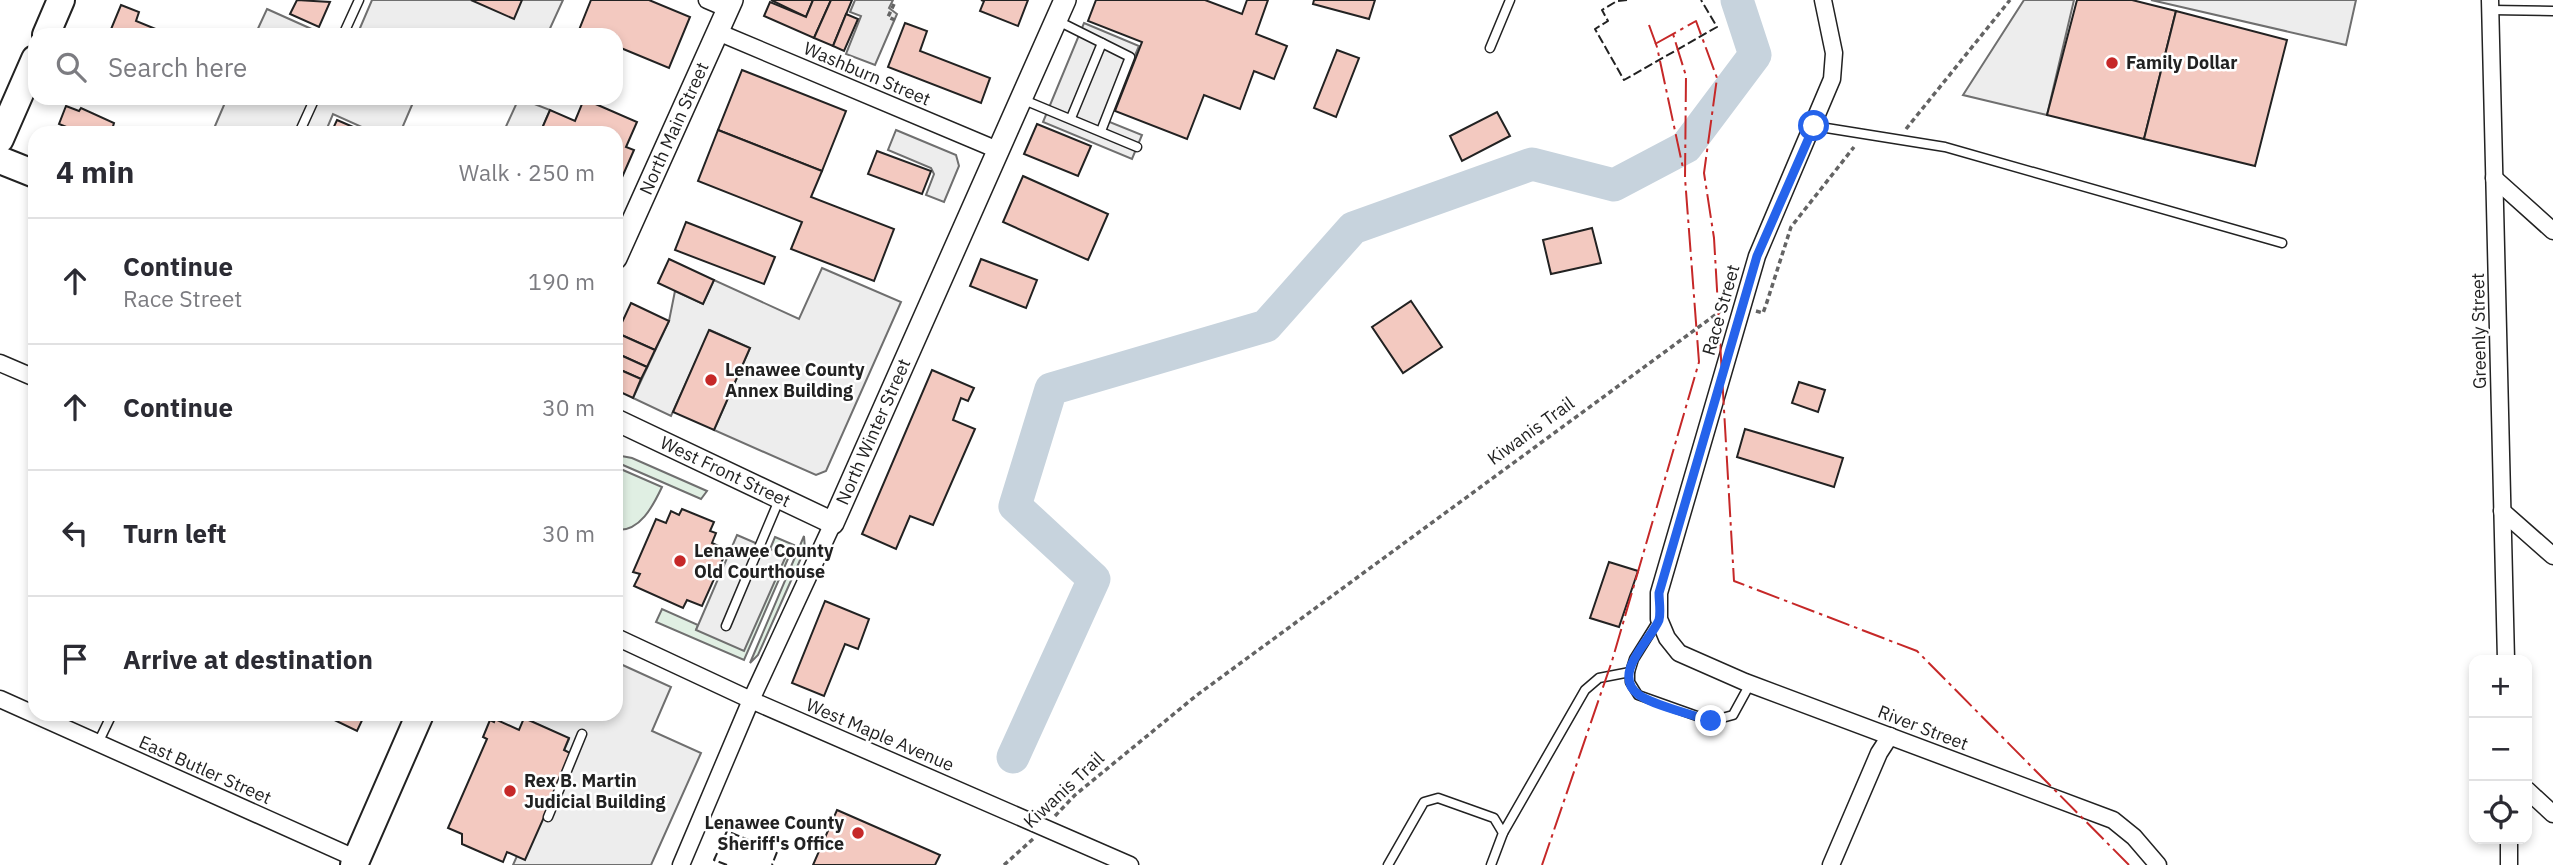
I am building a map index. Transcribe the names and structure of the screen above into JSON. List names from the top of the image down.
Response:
{
  "streets": {
    "street": [
      "Washburn Street",
      "North Main Street",
      "Race Street",
      "Greenly Street",
      "North Winter Street",
      "West Front Street",
      "River Street",
      "West Maple Avenue",
      "East Butler Street"
    ],
    "path": ["Kiwanis Trail"]
  },
  "crossings": [
    ["Washburn Street", "North Main Street"],
    ["Washburn Street", "North Winter Street"],
    ["Race Street", "Kiwanis Trail"],
    ["Race Street", "River Street"],
    ["Kiwanis Trail", "West Maple Avenue"],
    ["North Winter Street", "West Front Street"],
    ["North Winter Street", "West Maple Avenue"]
  ],
  "places": [
    "Family Dollar",
    "Lenawee County Annex Building",
    "Lenawee County Old Courthouse",
    "Rex B. Martin Judicial Building",
    "Lenawee County Sheriff's Office"
  ],
  "page": {
    "search": "Search here",
    "heading": ["4 min", "Walk · 250 m"],
    "list": [
      ["Continue", "Race Street", "190 m"],
      ["Continue", "30 m"],
      ["Turn left", "30 m"],
      "Arrive at destination"
    ],
    "map_buttons": ["+", "−"]
  }
}
